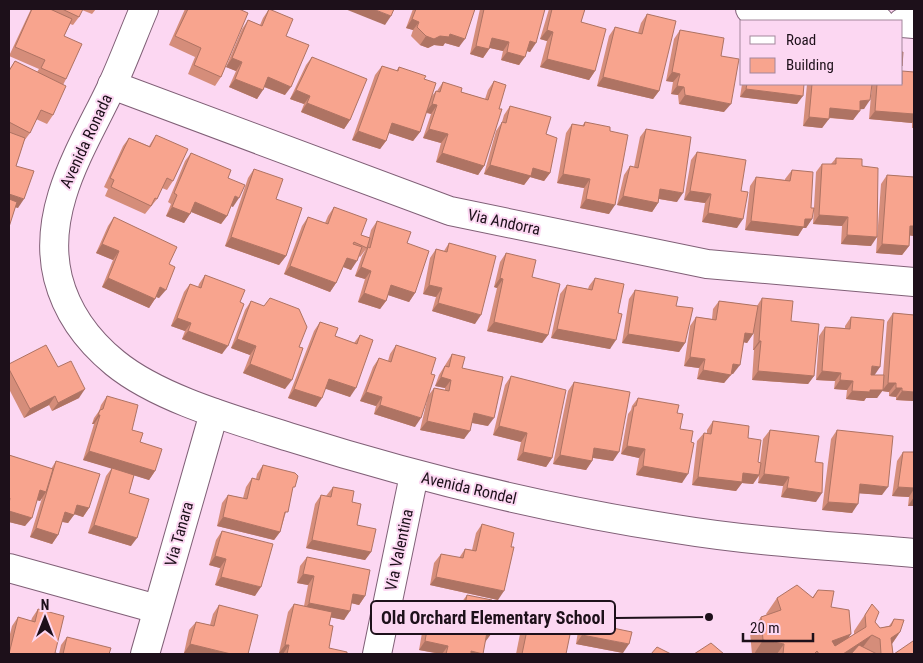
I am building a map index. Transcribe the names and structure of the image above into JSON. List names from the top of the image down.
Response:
{
  "streets": {
    "street": [
      "Avenida Ronada",
      "Via Andorra",
      "Avenida Rondel",
      "Via Tanara",
      "Via Valentina"
    ]
  },
  "crossings": [
    ["Avenida Ronada", "Via Andorra"],
    ["Avenida Ronada", "Avenida Rondel"],
    ["Avenida Rondel", "Via Tanara"],
    ["Avenida Rondel", "Via Valentina"]
  ],
  "places": ["Old Orchard Elementary School"],
  "legend": ["Road", "Building"],
  "scale_bar": "20 m",
  "north": "top"
}
